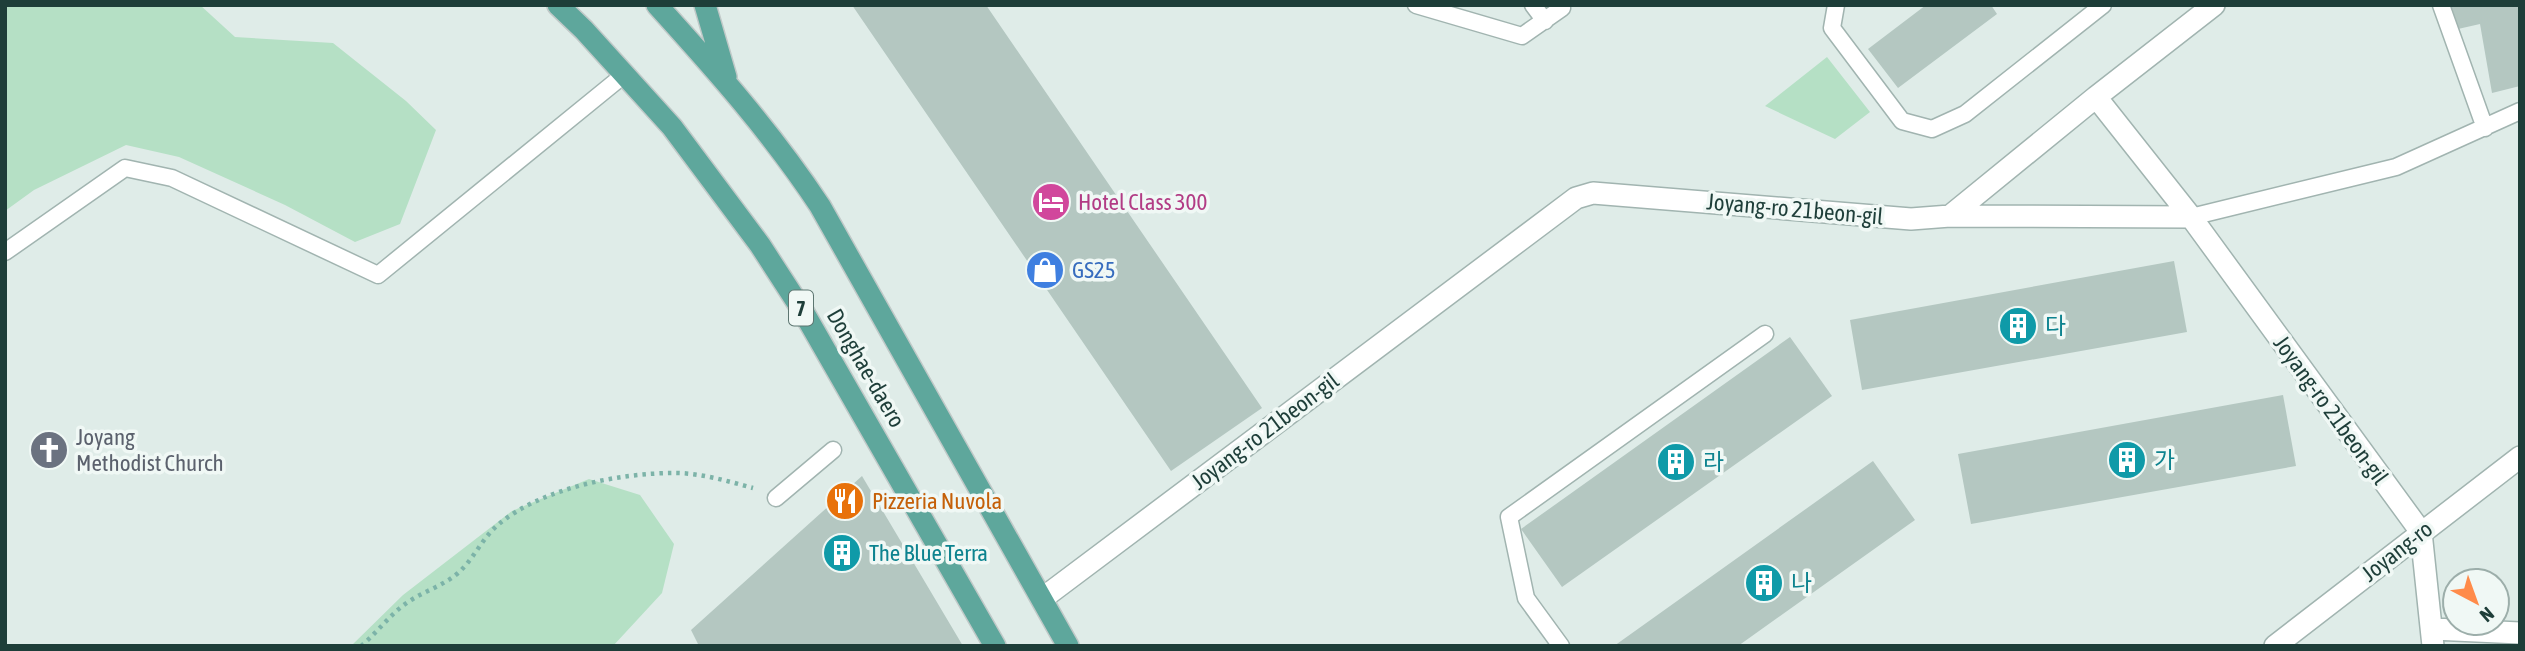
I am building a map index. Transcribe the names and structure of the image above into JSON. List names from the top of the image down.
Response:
{
  "streets": {
    "main road": ["7", "Donghae-daero"],
    "street": ["Joyang-ro 21beon-gil", "Joyang-ro"]
  },
  "crossings": [
    ["Joyang-ro 21beon-gil", "Donghae-daero"],
    ["Joyang-ro 21beon-gil", "Joyang-ro"]
  ],
  "places": {
    "hotel": ["Hotel Class 300"],
    "shop": ["GS25"],
    "building": [
      "다",
      "가",
      "라",
      "The Blue Terra",
      "나"
    ],
    "church": ["Joyang Methodist Church"],
    "restaurant": ["Pizzeria Nuvola"]
  },
  "north": "bottom right"
}
